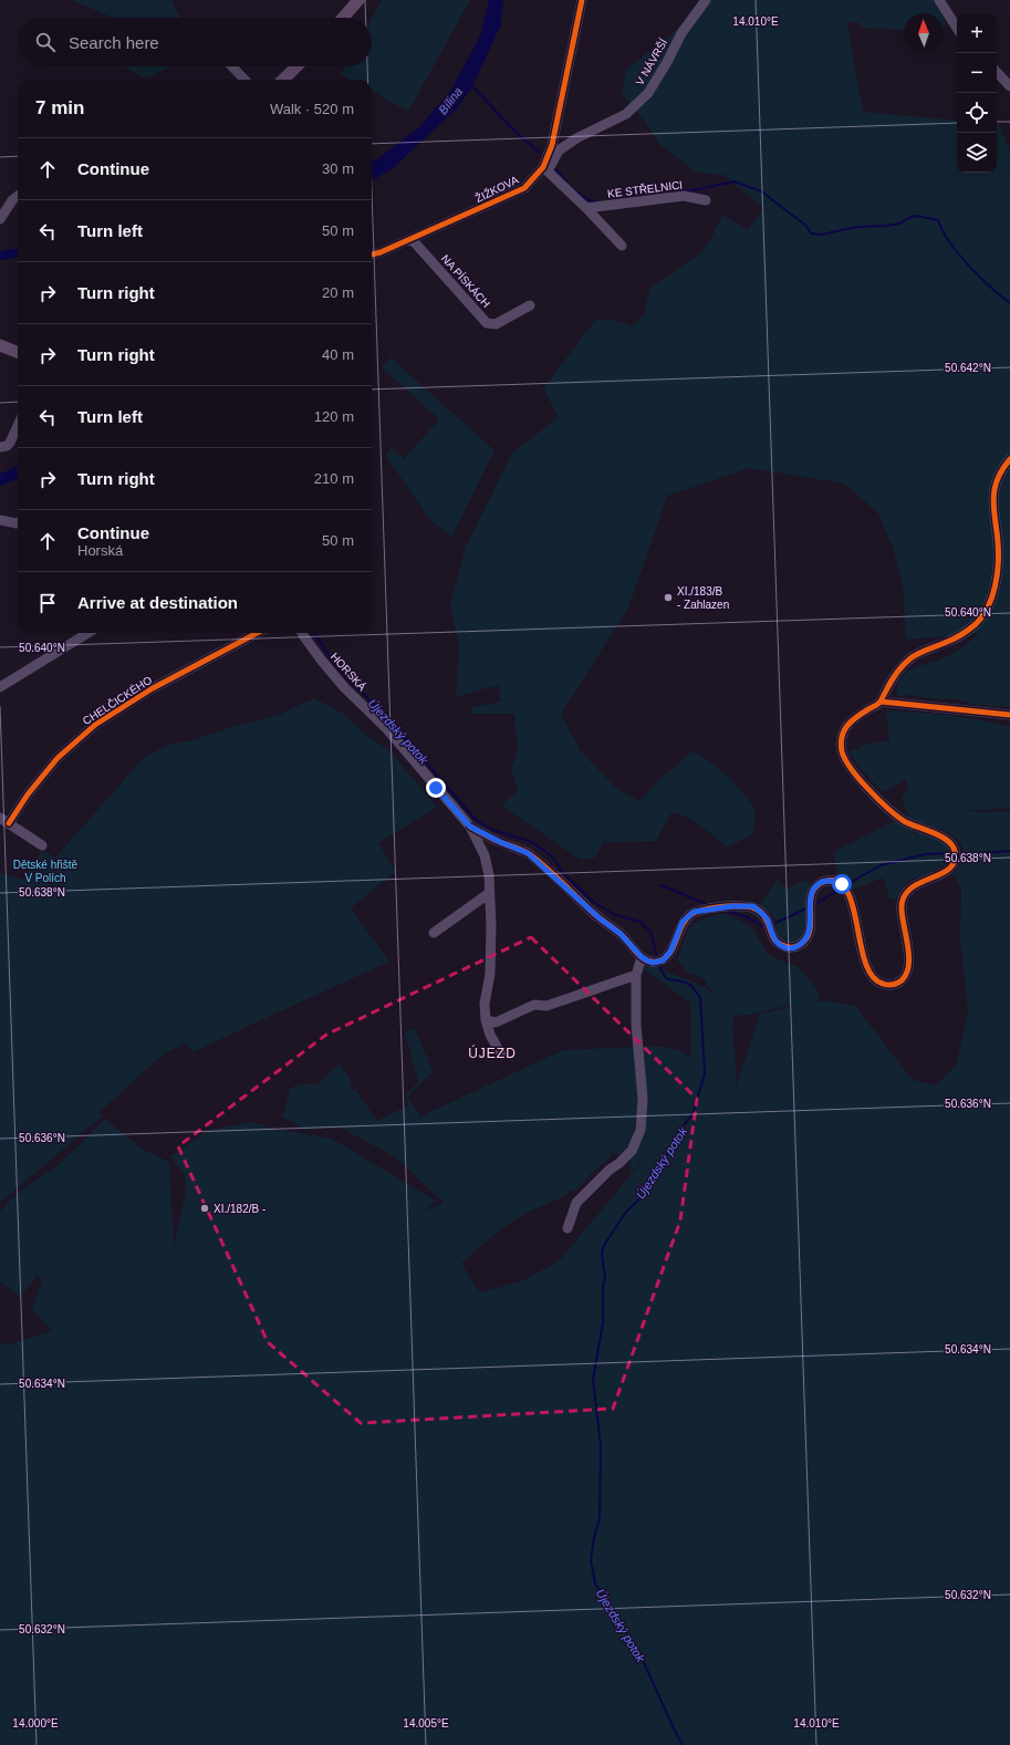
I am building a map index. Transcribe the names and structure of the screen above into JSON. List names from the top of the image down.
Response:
{
  "streets": {
    "street": [
      "V NÁVRŠÍ",
      "ŽIŽKOVA",
      "KE STŘELNICI",
      "NA PÍSKÁCH",
      "HORSKÁ",
      "CHELČICKÉHO"
    ]
  },
  "crossings": [
    ["V NÁVRŠÍ", "ŽIŽKOVA"],
    ["ŽIŽKOVA", "NA PÍSKÁCH"]
  ],
  "districts": ["ÚJEZD"],
  "water": ["Bílina", "Újezdský potok"],
  "parks": ["Dětské hřiště V Polích"],
  "places": ["XI./183/B - Zahlazen", "XI./182/B -"],
  "north": "top",
  "page": {
    "map_buttons": ["+", "−"],
    "search": "Search here",
    "heading": ["7 min", "Walk · 520 m"],
    "list": [
      ["Continue", "30 m"],
      ["Turn left", "50 m"],
      ["Turn right", "20 m"],
      ["Turn right", "40 m"],
      ["Turn left", "120 m"],
      ["Turn right", "210 m"],
      ["Continue", "Horská", "50 m"],
      "Arrive at destination"
    ]
  },
  "coordinates": [
    "14.010°E",
    "50.642°N",
    "50.640°N",
    "50.638°N",
    "50.636°N",
    "50.634°N",
    "50.632°N",
    "14.000°E",
    "14.005°E"
  ]
}
